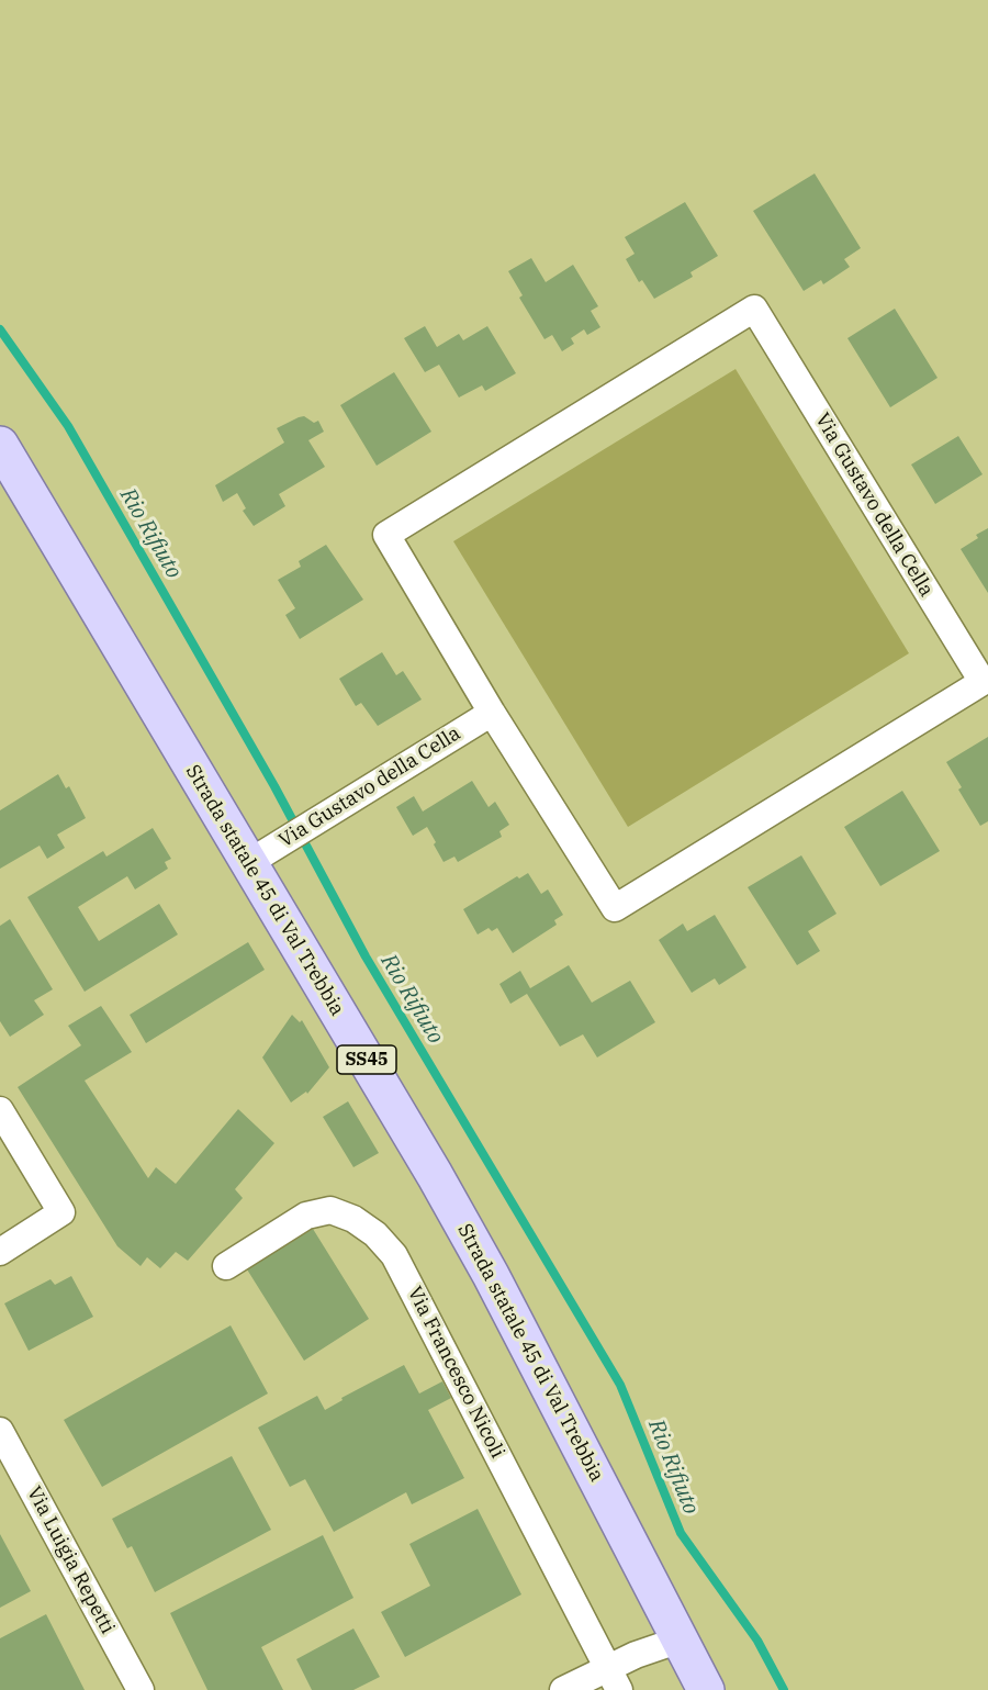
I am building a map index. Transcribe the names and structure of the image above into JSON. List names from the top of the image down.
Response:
{
  "streets": {
    "main road": ["Strada statale 45 di Val Trebbia", "SS45"],
    "street": ["Via Gustavo della Cella", "Via Francesco Nicoli", "Via Luigia Repetti"]
  },
  "crossings": [
    ["Via Gustavo della Cella", "Strada statale 45 di Val Trebbia"]
  ],
  "water": ["Rio Rifiuto"]
}
